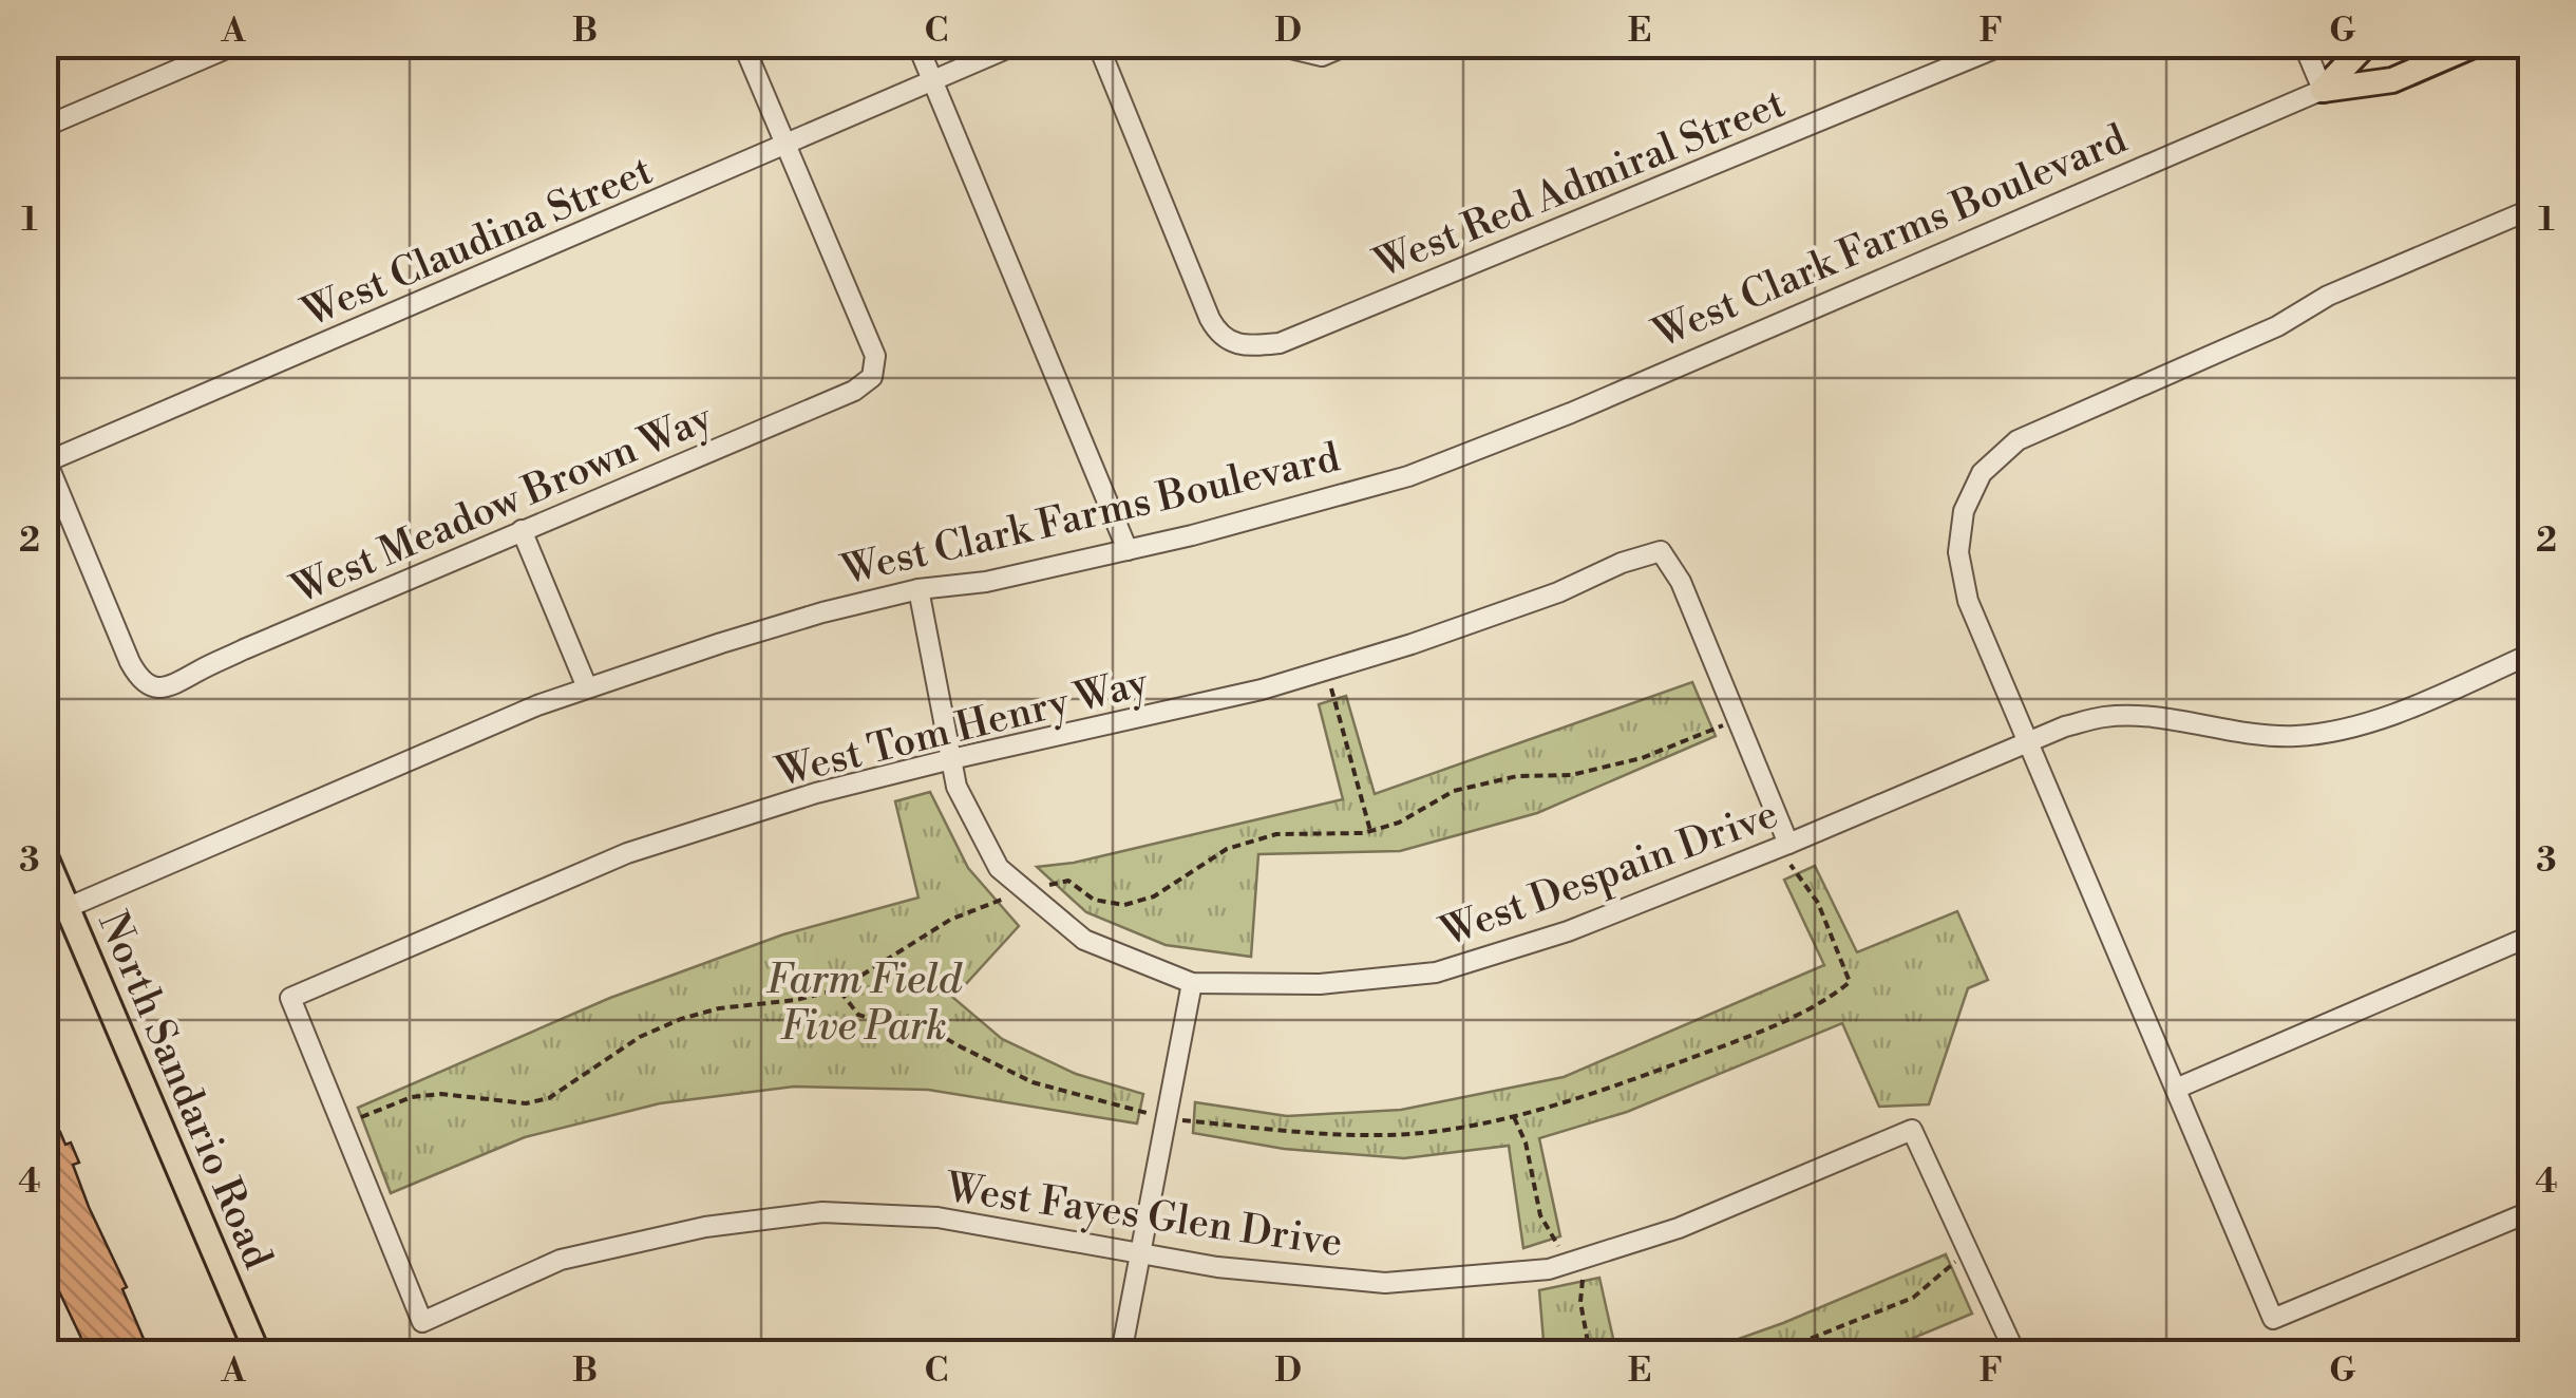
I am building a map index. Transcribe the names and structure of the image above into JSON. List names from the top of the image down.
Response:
{
  "streets": {
    "main road": ["West Clark Farms Boulevard", "North Sandario Road"],
    "street": [
      "West Red Admiral Street",
      "West Claudina Street",
      "West Meadow Brown Way",
      "West Tom Henry Way",
      "West Despain Drive",
      "West Fayes Glen Drive"
    ]
  },
  "crossings": [
    ["West Clark Farms Boulevard", "West Despain Drive"],
    ["West Clark Farms Boulevard", "North Sandario Road"],
    ["West Claudina Street", "West Meadow Brown Way"],
    ["West Tom Henry Way", "West Despain Drive"],
    ["West Tom Henry Way", "West Fayes Glen Drive"]
  ],
  "parks": ["Farm Field Five Park"],
  "grid": {
    "columns": [
      "A",
      "B",
      "C",
      "D",
      "E",
      "F",
      "G"
    ],
    "rows": [
      "1",
      "2",
      "3",
      "4"
    ]
  }
}
